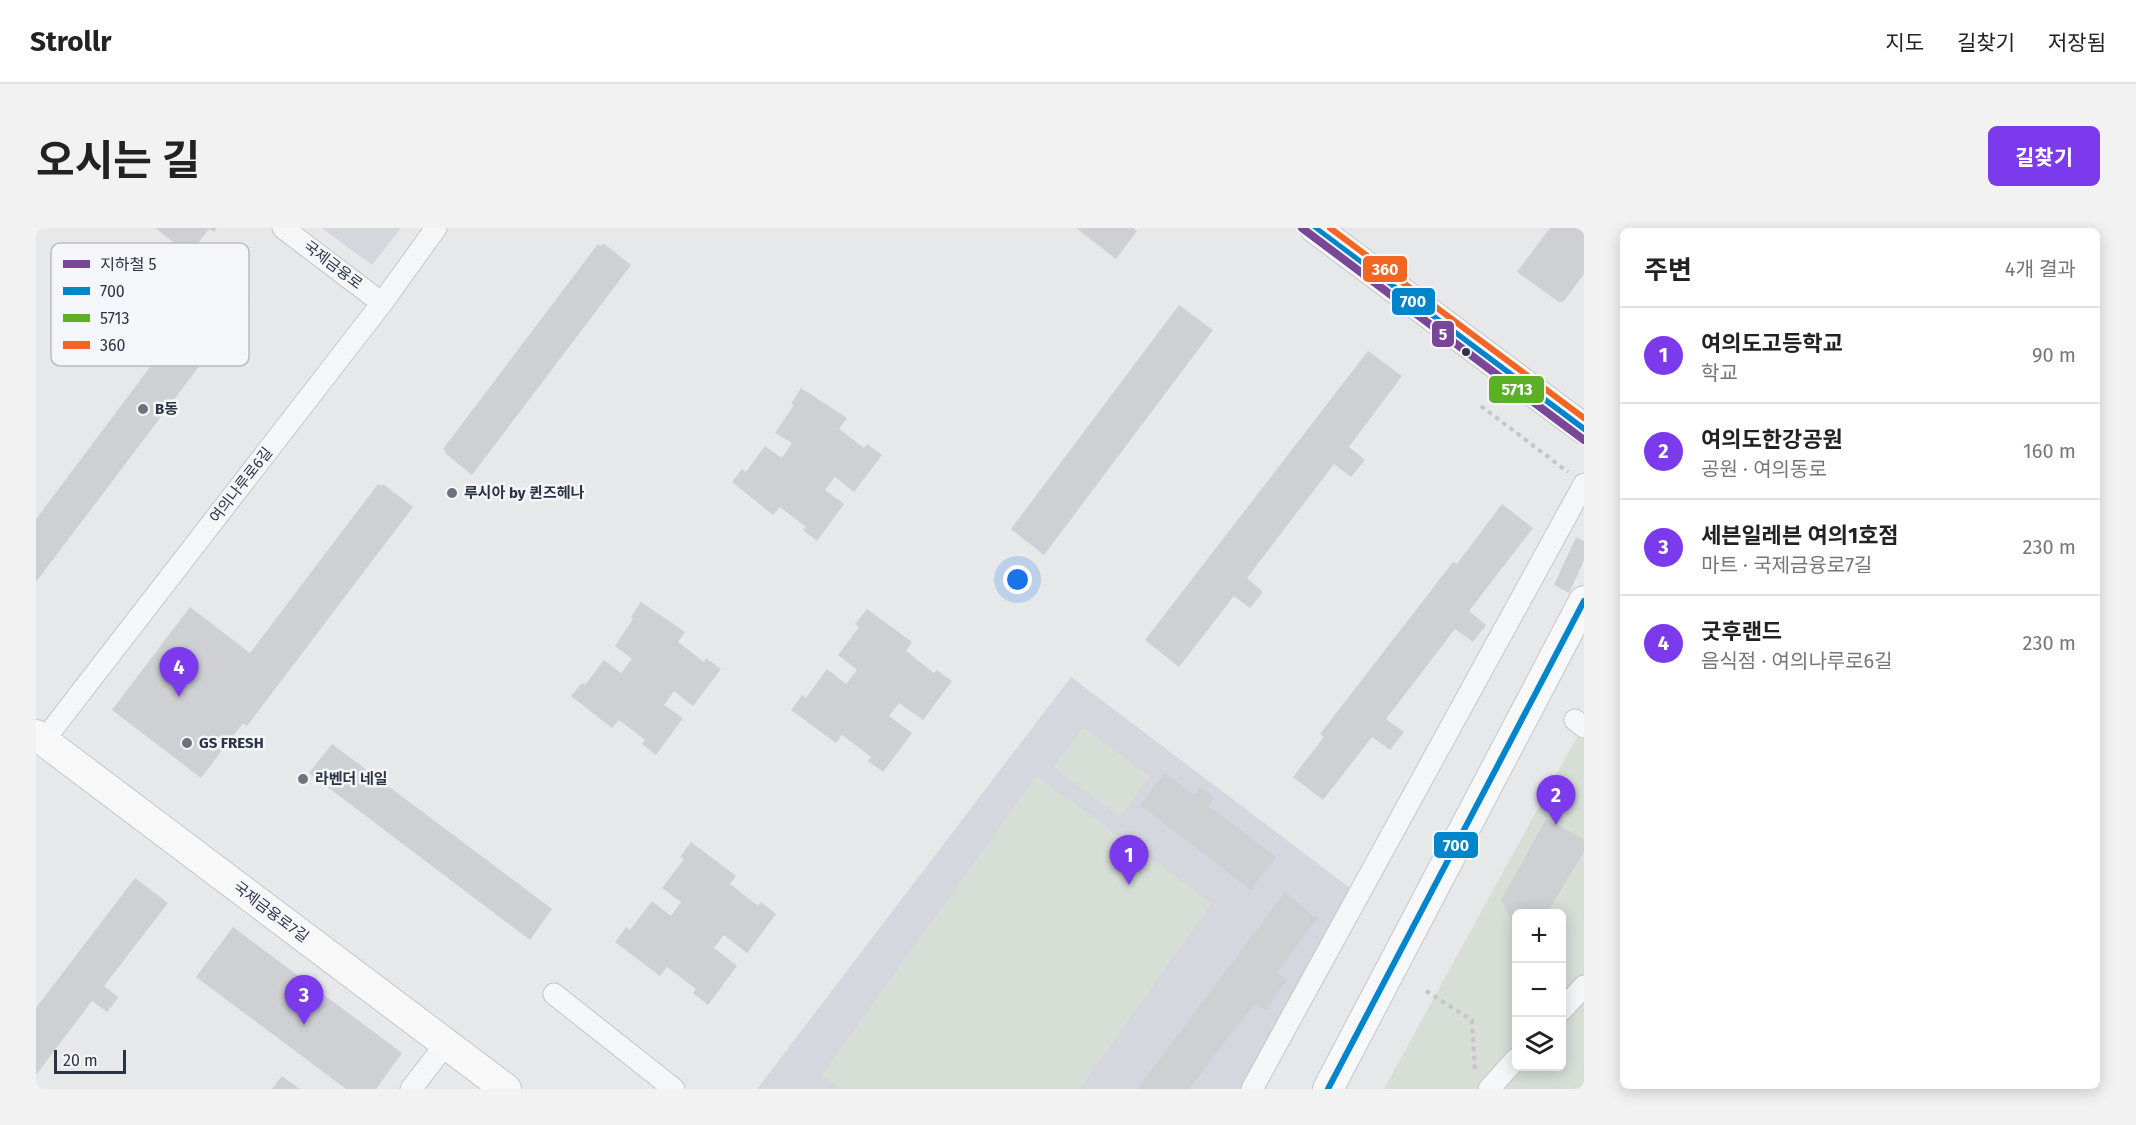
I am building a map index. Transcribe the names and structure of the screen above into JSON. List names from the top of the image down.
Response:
{
  "streets": {
    "street": ["국제금융로", "여의나루로6길", "국제금융로7길"]
  },
  "crossings": [
    ["국제금융로", "여의나루로6길"],
    ["여의나루로6길", "국제금융로7길"]
  ],
  "places": [
    "B동",
    "루시아 by 퀸즈헤나",
    "GS FRESH",
    "라벤더 네일"
  ],
  "lines": [
    "metro line 5",
    "transit line 700",
    "transit line 360",
    "transit line 5713"
  ],
  "legend": [
    "지하철 5",
    "700",
    "5713",
    "360"
  ],
  "scale_bar": "20 m",
  "page": {
    "header": "Strollr",
    "nav": ["지도", "길찾기", "저장됨"],
    "title": "오시는 길",
    "buttons": "길찾기",
    "heading": ["주변", "4개 결과"],
    "list": [
      {
        "mark": "1",
        "name": "여의도고등학교",
        "note": "학교",
        "value": "90 m"
      },
      {
        "mark": "2",
        "name": "여의도한강공원",
        "note": "공원 · 여의동로",
        "value": "160 m"
      },
      {
        "mark": "3",
        "name": "세븐일레븐 여의1호점",
        "note": "마트 · 국제금융로7길",
        "value": "230 m"
      },
      {
        "mark": "4",
        "name": "굿후랜드",
        "note": "음식점 · 여의나루로6길",
        "value": "230 m"
      }
    ],
    "pins": [
      "4",
      "2",
      "1",
      "3"
    ],
    "map_buttons": ["+", "−"],
    "scale": "20 m"
  }
}
